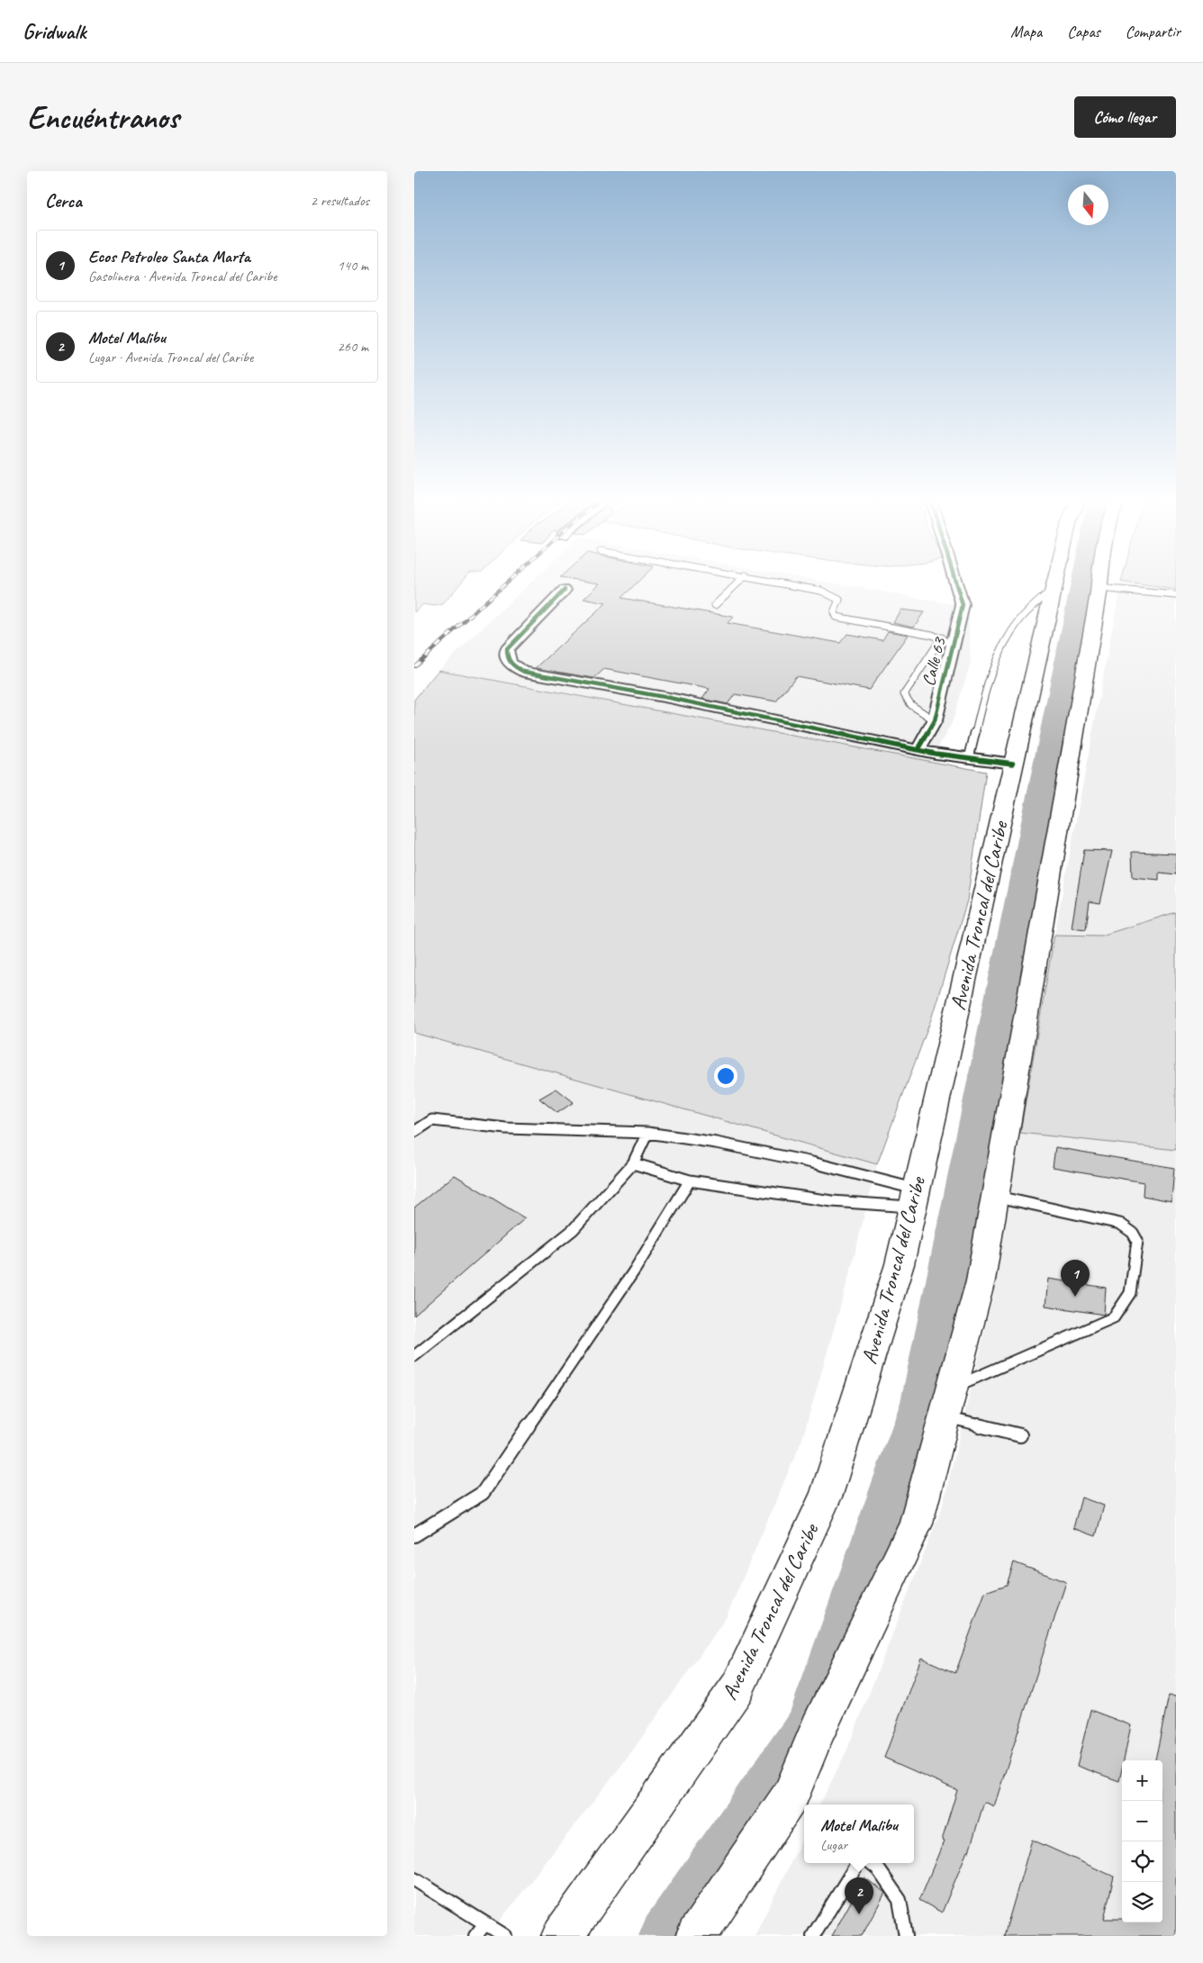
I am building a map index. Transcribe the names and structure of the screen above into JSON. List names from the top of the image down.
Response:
{
  "streets": {
    "highway": ["Avenida Troncal del Caribe"],
    "street": ["Calle 63"]
  },
  "north": "bottom",
  "page": {
    "header": "Gridwalk",
    "nav": ["Mapa", "Capas", "Compartir"],
    "buttons": "Cómo llegar",
    "title": "Encuéntranos",
    "heading": ["Cerca", "2 resultados"],
    "list": [
      {
        "mark": "1",
        "name": "Ecos Petroleo Santa Marta",
        "note": "Gasolinera · Avenida Troncal del Caribe",
        "value": "140 m"
      },
      {
        "mark": "2",
        "name": "Motel Malibu",
        "note": "Lugar · Avenida Troncal del Caribe",
        "value": "260 m"
      }
    ],
    "pins": ["1", "2"],
    "map_buttons": ["+", "−"],
    "popup": ["Motel Malibu", "Lugar"]
  }
}
